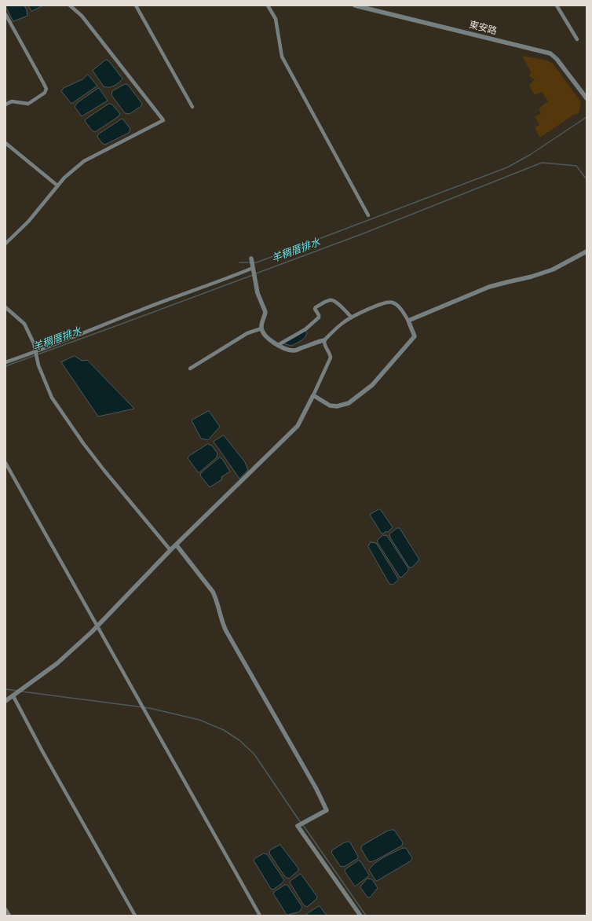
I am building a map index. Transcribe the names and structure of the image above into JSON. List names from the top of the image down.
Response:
{
  "streets": {
    "street": ["東安路"]
  },
  "water": ["羊稠厝排水"]
}
